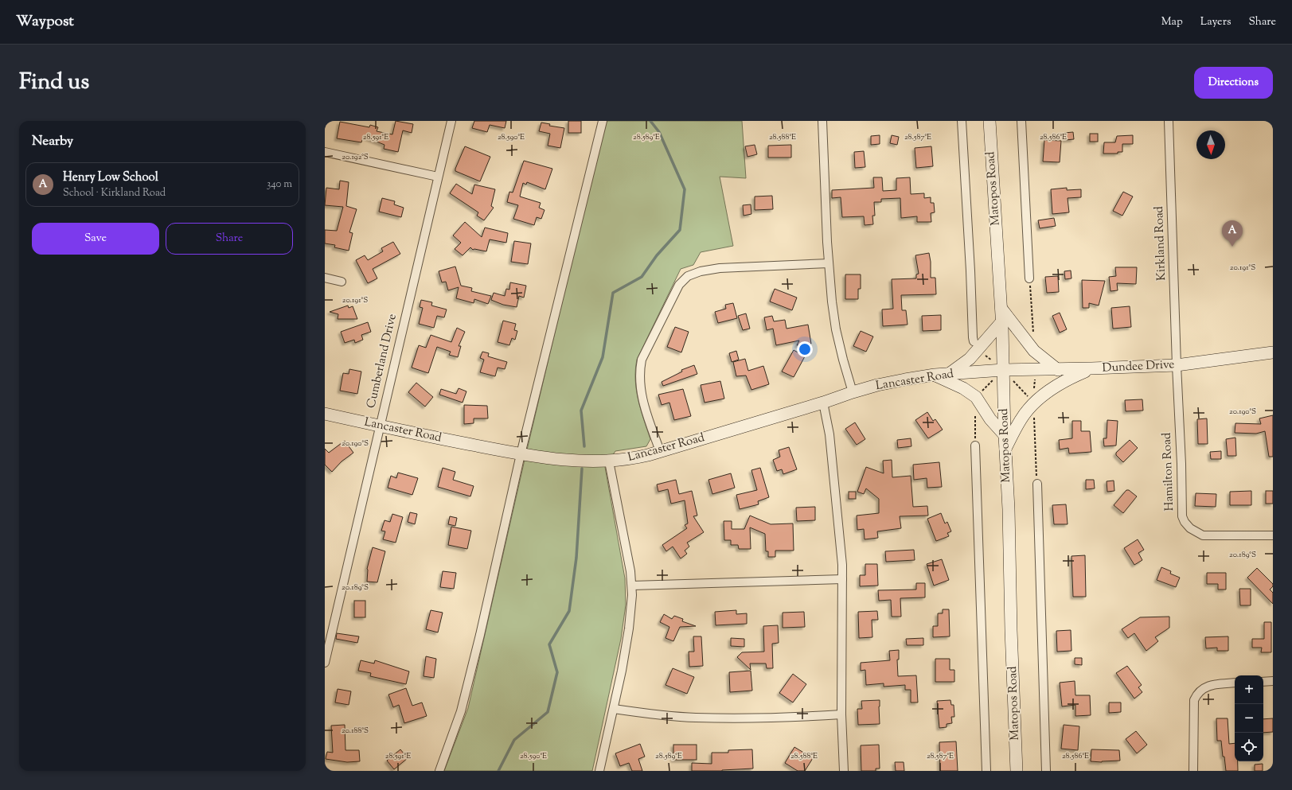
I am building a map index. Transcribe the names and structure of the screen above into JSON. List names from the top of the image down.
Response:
{
  "streets": {
    "main road": ["Matopos Road", "Dundee Drive", "Lancaster Road"],
    "street": ["Kirkland Road", "Cumberland Drive", "Hamilton Road"]
  },
  "crossings": [
    ["Matopos Road", "Dundee Drive"],
    ["Matopos Road", "Lancaster Road"],
    ["Kirkland Road", "Dundee Drive"],
    ["Kirkland Road", "Hamilton Road"],
    ["Cumberland Drive", "Lancaster Road"],
    ["Dundee Drive", "Lancaster Road"],
    ["Dundee Drive", "Hamilton Road"]
  ],
  "north": "bottom",
  "page": {
    "header": "Waypost",
    "nav": ["Map", "Layers", "Share"],
    "title": "Find us",
    "buttons": [
      "Directions",
      ["Save", "Share"]
    ],
    "heading": "Nearby",
    "list": [
      {
        "mark": "A",
        "name": "Henry Low School",
        "note": "School · Kirkland Road",
        "value": "340 m"
      }
    ],
    "pins": "A",
    "map_buttons": ["+", "−"]
  },
  "coordinates": [
    "28.591°E",
    "28.590°E",
    "28.589°E",
    "28.588°E",
    "28.587°E",
    "28.586°E",
    "20.192°S",
    "20.191°S",
    "20.190°S",
    "20.189°S",
    "20.188°S"
  ]
}
